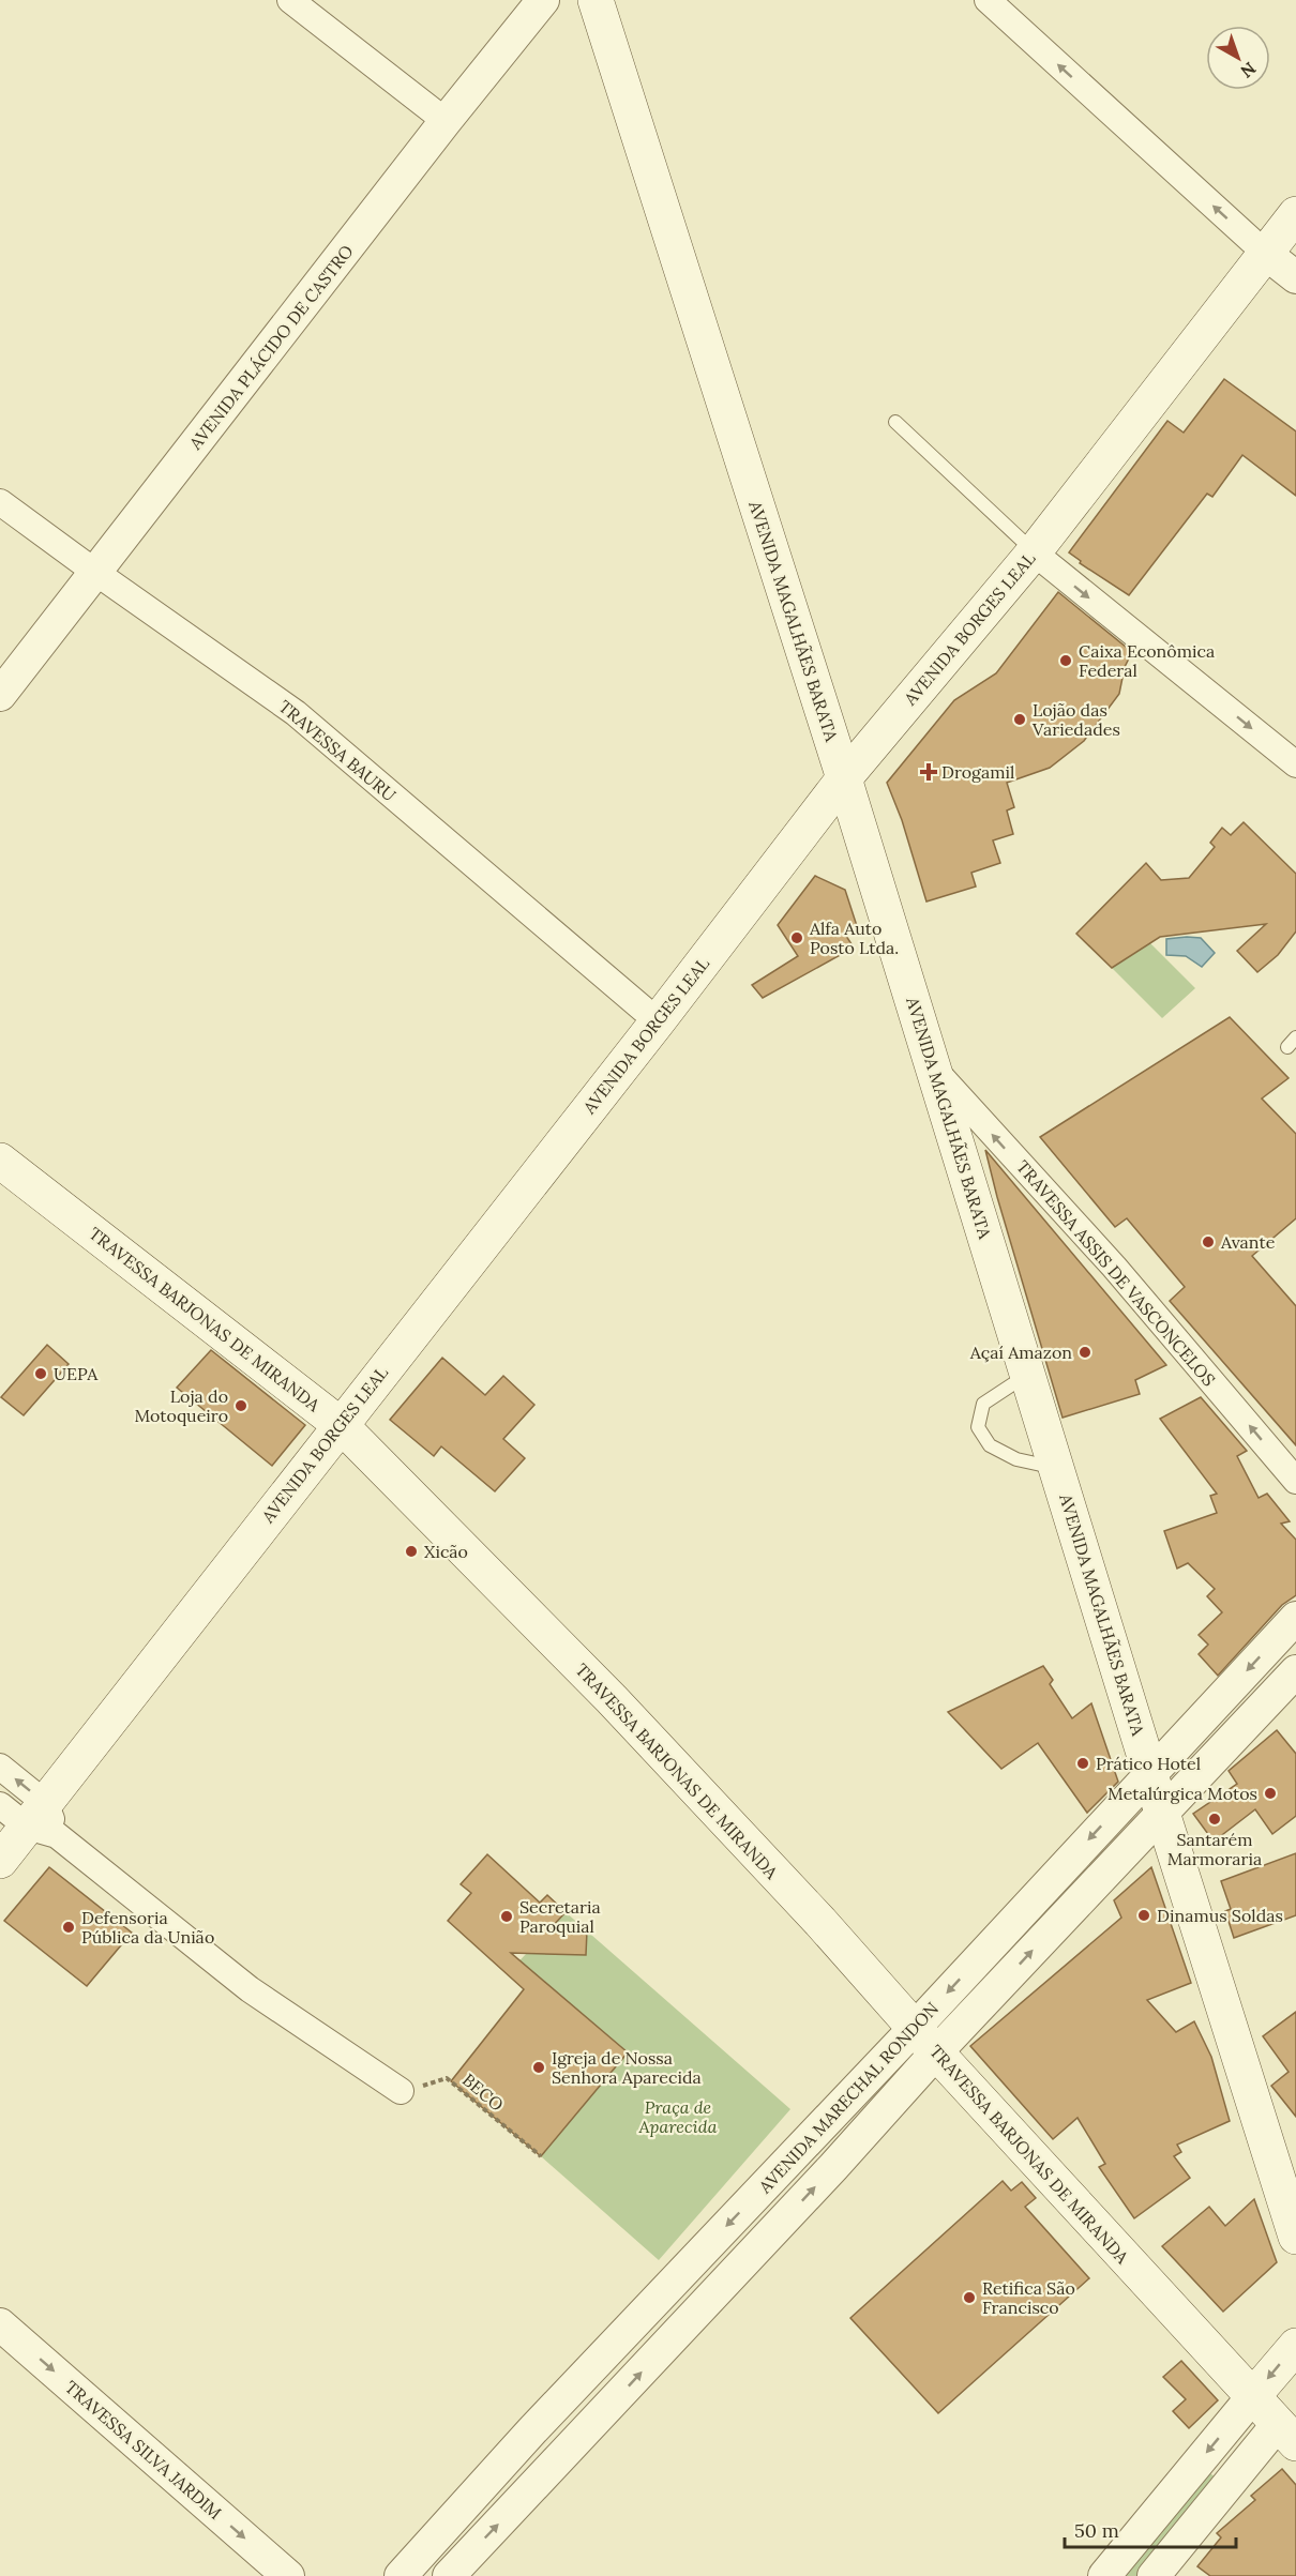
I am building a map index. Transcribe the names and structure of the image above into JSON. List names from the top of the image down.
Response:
{
  "streets": {
    "main road": ["AVENIDA MAGALHÃES BARATA", "AVENIDA BORGES LEAL", "TRAVESSA BARJONAS DE MIRANDA"],
    "street": [
      "AVENIDA PLÁCIDO DE CASTRO",
      "TRAVESSA BAURU",
      "TRAVESSA ASSIS DE VASCONCELOS",
      "AVENIDA MARECHAL RONDON",
      "TRAVESSA SILVA JARDIM"
    ],
    "path": ["BECO"]
  },
  "crossings": [
    ["AVENIDA PLÁCIDO DE CASTRO", "TRAVESSA BAURU"],
    ["AVENIDA MAGALHÃES BARATA", "AVENIDA BORGES LEAL"],
    ["AVENIDA MAGALHÃES BARATA", "TRAVESSA ASSIS DE VASCONCELOS"],
    ["AVENIDA MAGALHÃES BARATA", "AVENIDA MARECHAL RONDON"],
    ["AVENIDA BORGES LEAL", "TRAVESSA BAURU"],
    ["AVENIDA BORGES LEAL", "TRAVESSA BARJONAS DE MIRANDA"],
    ["TRAVESSA BARJONAS DE MIRANDA", "AVENIDA MARECHAL RONDON"]
  ],
  "one_way": ["TRAVESSA ASSIS DE VASCONCELOS", "TRAVESSA SILVA JARDIM"],
  "parks": ["Praça de Aparecida"],
  "places": {
    "other": [
      "Caixa Econômica Federal",
      "Lojão das Variedades",
      "Alfa Auto Posto Ltda.",
      "Avante",
      "Açaí Amazon",
      "UEPA",
      "Loja do Motoqueiro",
      "Xicão",
      "Prático Hotel",
      "Metalúrgica Motos",
      "Santarém Marmoraria",
      "Dinamus Soldas",
      "Secretaria Paroquial",
      "Defensoria Pública da União",
      "Igreja de Nossa Senhora Aparecida",
      "Retifica São Francisco"
    ],
    "health": ["Drogamil"]
  },
  "scale_bar": "50 m",
  "north": "bottom right"
}
